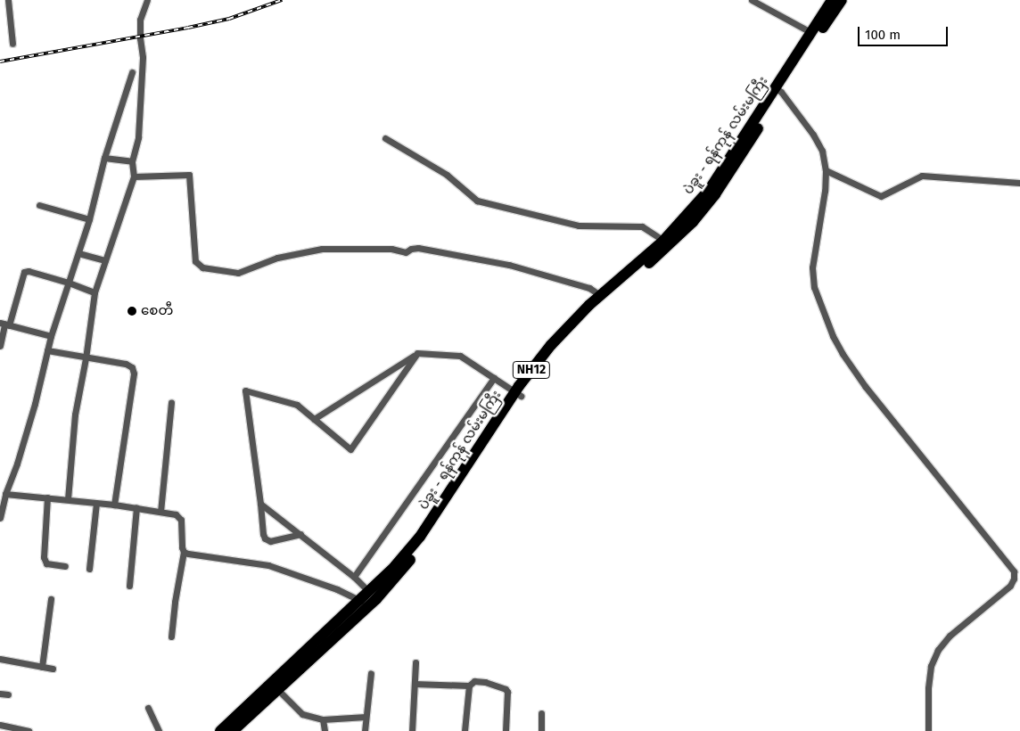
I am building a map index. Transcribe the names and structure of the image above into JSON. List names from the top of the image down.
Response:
{
  "streets": {
    "highway": ["ပဲခူး - ရန်ကုန် လမ်းမကြီး", "NH12"]
  },
  "places": ["စေတီ"],
  "scale_bar": "100 m"
}
